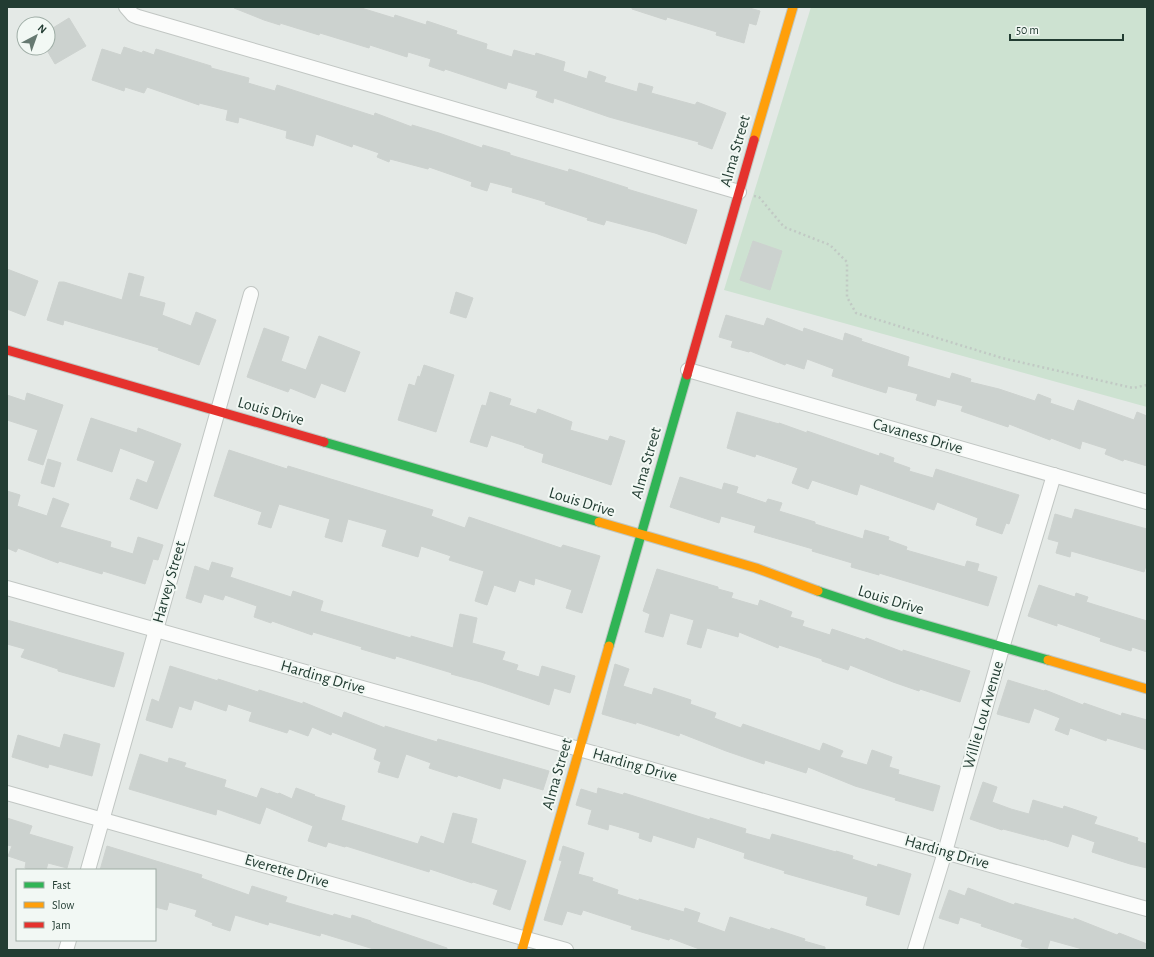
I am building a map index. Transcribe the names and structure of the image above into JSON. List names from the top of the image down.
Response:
{
  "streets": {
    "street": [
      "Alma Street",
      "Louis Drive",
      "Cavaness Drive",
      "Harvey Street",
      "Harding Drive",
      "Willie Lou Avenue",
      "Everette Drive"
    ]
  },
  "crossings": [
    ["Alma Street", "Louis Drive"],
    ["Alma Street", "Cavaness Drive"],
    ["Alma Street", "Harding Drive"],
    ["Alma Street", "Everette Drive"],
    ["Louis Drive", "Harvey Street"],
    ["Louis Drive", "Willie Lou Avenue"],
    ["Cavaness Drive", "Willie Lou Avenue"],
    ["Harvey Street", "Harding Drive"],
    ["Harvey Street", "Everette Drive"],
    ["Harding Drive", "Willie Lou Avenue"]
  ],
  "legend": ["Fast", "Slow", "Jam"],
  "scale_bar": "50 m",
  "north": "top right"
}
